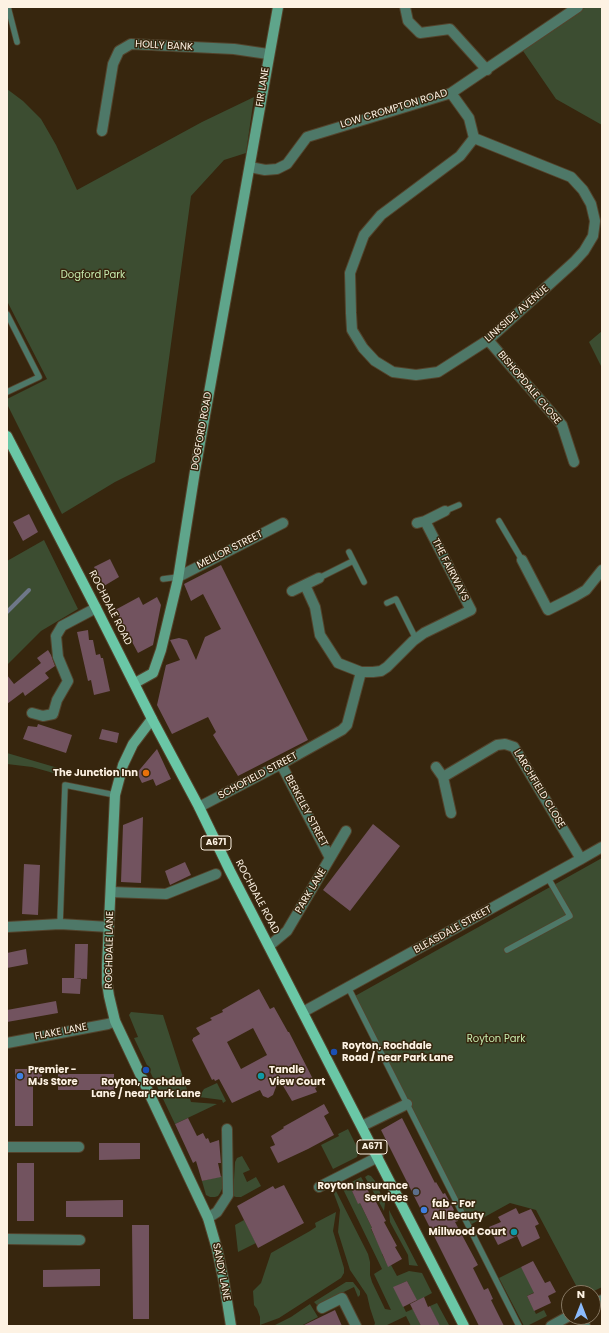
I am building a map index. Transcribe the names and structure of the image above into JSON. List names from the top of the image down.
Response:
{
  "streets": {
    "main road": ["ROCHDALE ROAD", "A671"],
    "street": [
      "HOLLY BANK",
      "FIR LANE",
      "LOW CROMPTON ROAD",
      "LINKSIDE AVENUE",
      "BISHOPDALE CLOSE",
      "DOGFORD ROAD",
      "MELLOR STREET",
      "THE FAIRWAYS",
      "SCHOFIELD STREET",
      "LARCHFIELD CLOSE",
      "BERKELEY STREET",
      "PARK LANE",
      "BLEASDALE STREET",
      "ROCHDALE LANE",
      "FLAKE LANE",
      "SANDY LANE"
    ]
  },
  "crossings": [
    ["HOLLY BANK", "FIR LANE"],
    ["FIR LANE", "LOW CROMPTON ROAD"],
    ["FIR LANE", "DOGFORD ROAD"],
    ["LOW CROMPTON ROAD", "DOGFORD ROAD"],
    ["LINKSIDE AVENUE", "BISHOPDALE CLOSE"],
    ["DOGFORD ROAD", "MELLOR STREET"],
    ["DOGFORD ROAD", "ROCHDALE ROAD"],
    ["THE FAIRWAYS", "SCHOFIELD STREET"],
    ["ROCHDALE ROAD", "SCHOFIELD STREET"],
    ["ROCHDALE ROAD", "PARK LANE"],
    ["ROCHDALE ROAD", "BLEASDALE STREET"],
    ["ROCHDALE ROAD", "ROCHDALE LANE"],
    ["SCHOFIELD STREET", "BERKELEY STREET"],
    ["LARCHFIELD CLOSE", "BLEASDALE STREET"],
    ["BERKELEY STREET", "PARK LANE"],
    ["ROCHDALE LANE", "FLAKE LANE"],
    ["ROCHDALE LANE", "SANDY LANE"]
  ],
  "parks": ["Dogford Park", "Royton Park"],
  "places": [
    "The Junction Inn",
    "Royton, Rochdale Road / near Park Lane",
    "Royton, Rochdale Lane / near Park Lane",
    "Premier - MJs Store",
    "Tandle View Court",
    "Royton Insurance Services",
    "fab - For All Beauty",
    "Millwood Court"
  ],
  "north": "top"
}
